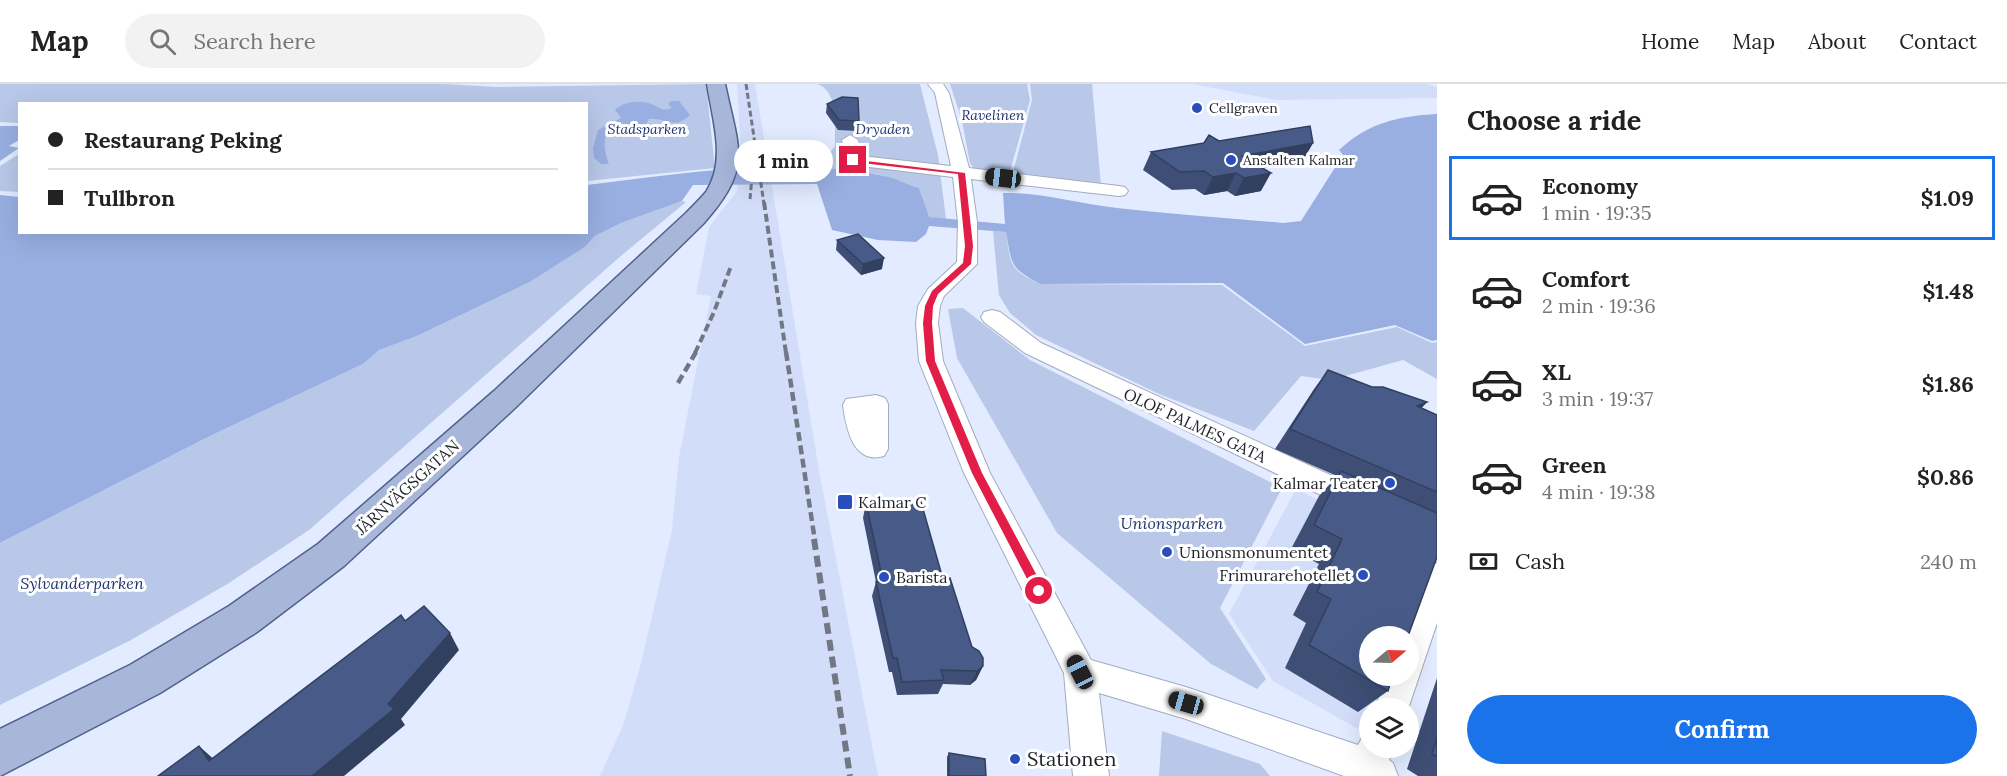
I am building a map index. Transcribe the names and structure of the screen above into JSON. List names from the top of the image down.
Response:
{
  "streets": {
    "main road": ["JÄRNVÄGSGATAN"],
    "street": ["OLOF PALMES GATA"]
  },
  "parks": [
    "Ravelinen",
    "Stadsparken",
    "Dryaden",
    "Unionsparken",
    "Sylvanderparken"
  ],
  "places": {
    "other": [
      "Cellgraven",
      "Anstalten Kalmar",
      "Kalmar Teater",
      "Unionsmonumentet",
      "Frimurarehotellet",
      "Barista",
      "Stationen"
    ],
    "transit": ["Kalmar C"]
  },
  "north": "right",
  "page": {
    "header": "Map",
    "search": "Search here",
    "nav": [
      "Home",
      "Map",
      "About",
      "Contact"
    ],
    "heading": "Choose a ride",
    "banner": ["Restaurang Peking", "Tullbron"],
    "bubble": "1 min",
    "list": [
      {
        "name": "Economy",
        "note": "1 min · 19:35",
        "value": "$1.09"
      },
      {
        "name": "Comfort",
        "note": "2 min · 19:36",
        "value": "$1.48"
      },
      {
        "name": "XL",
        "note": "3 min · 19:37",
        "value": "$1.86"
      },
      {
        "name": "Green",
        "note": "4 min · 19:38",
        "value": "$0.86"
      }
    ],
    "pay": ["Cash", "240 m"],
    "buttons": "Confirm"
  }
}
